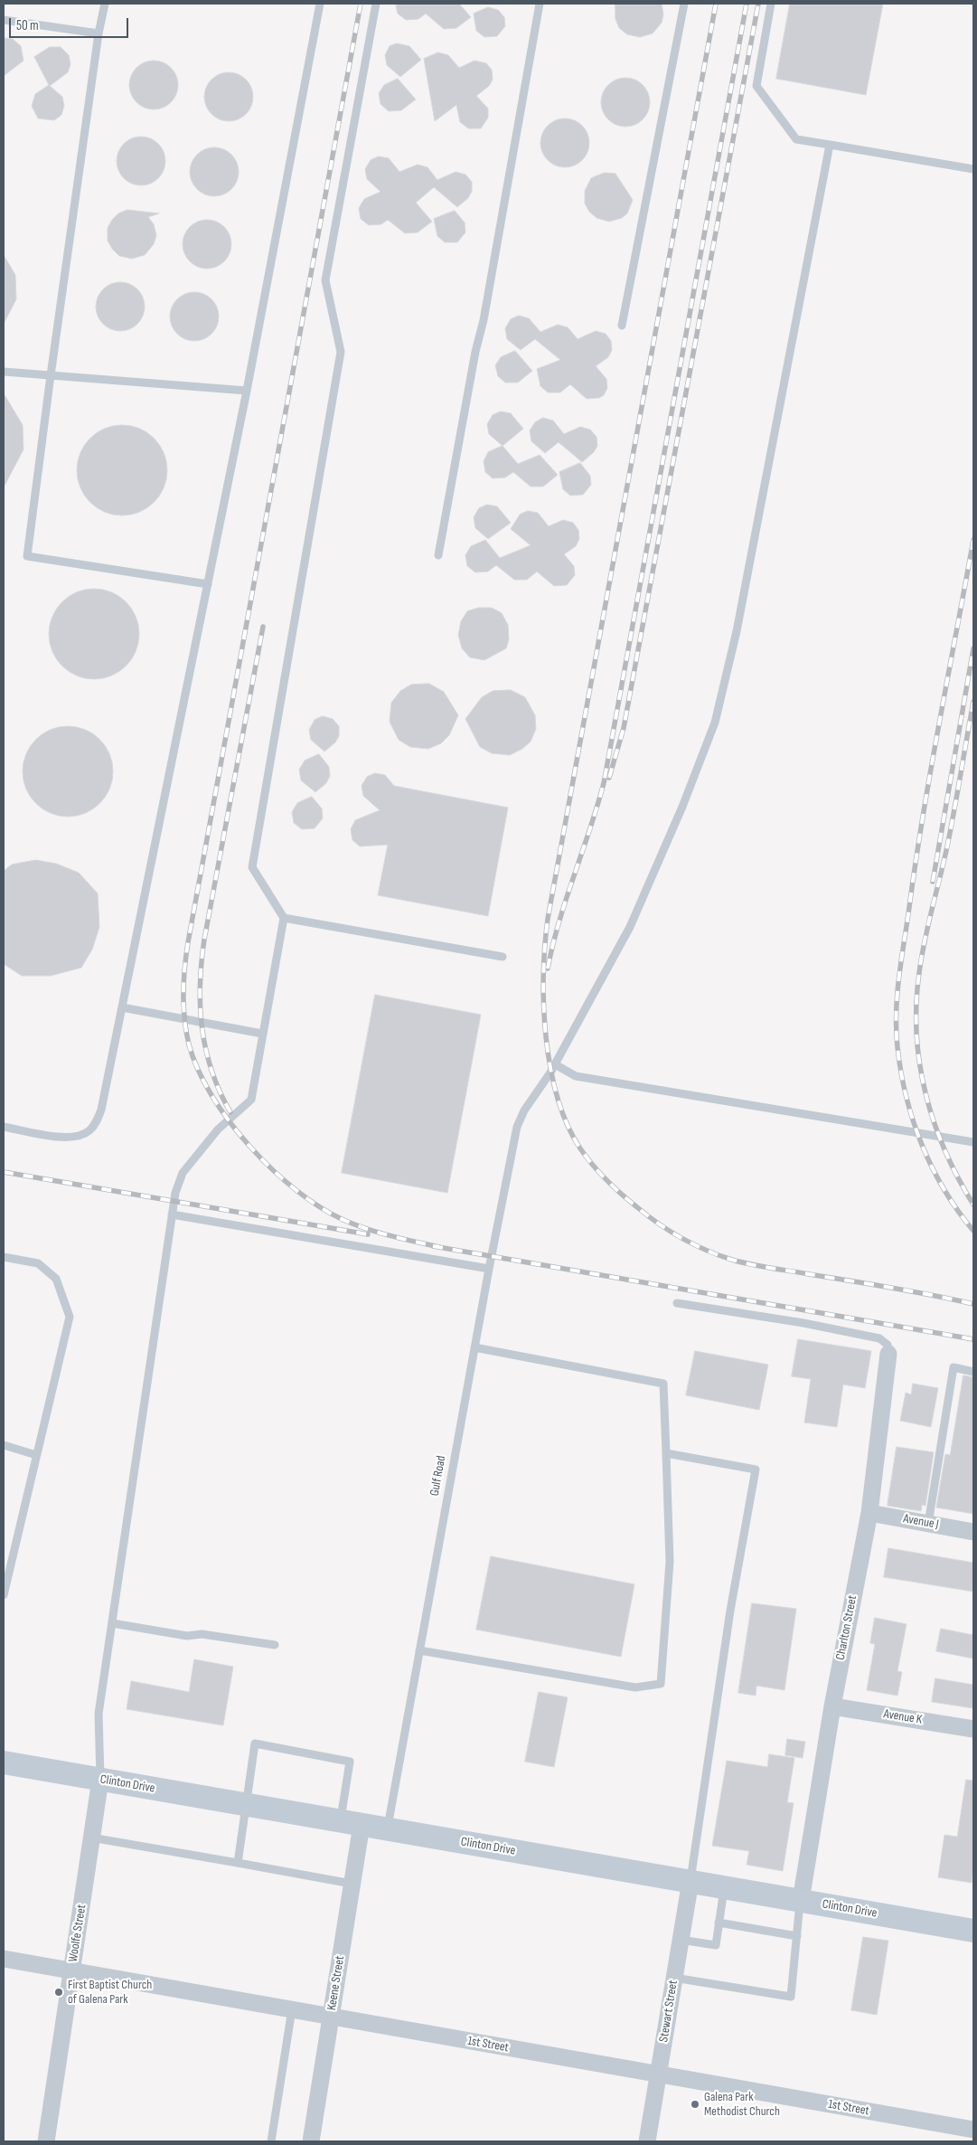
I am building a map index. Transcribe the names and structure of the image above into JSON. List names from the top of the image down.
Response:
{
  "streets": {
    "main road": ["Clinton Drive"],
    "street": [
      "Avenue J",
      "Charlton Street",
      "Avenue K",
      "Woolfe Street",
      "Keene Street",
      "Stewart Street",
      "1st Street"
    ],
    "lane": ["Gulf Road"]
  },
  "crossings": [
    ["Gulf Road", "Clinton Drive"],
    ["Avenue J", "Charlton Street"],
    ["Charlton Street", "Avenue K"],
    ["Charlton Street", "Clinton Drive"],
    ["Clinton Drive", "Woolfe Street"],
    ["Clinton Drive", "Keene Street"],
    ["Clinton Drive", "Stewart Street"],
    ["Woolfe Street", "1st Street"],
    ["Keene Street", "1st Street"],
    ["Stewart Street", "1st Street"]
  ],
  "places": ["First Baptist Church of Galena Park", "Galena Park Methodist Church"],
  "scale_bar": "50 m"
}
